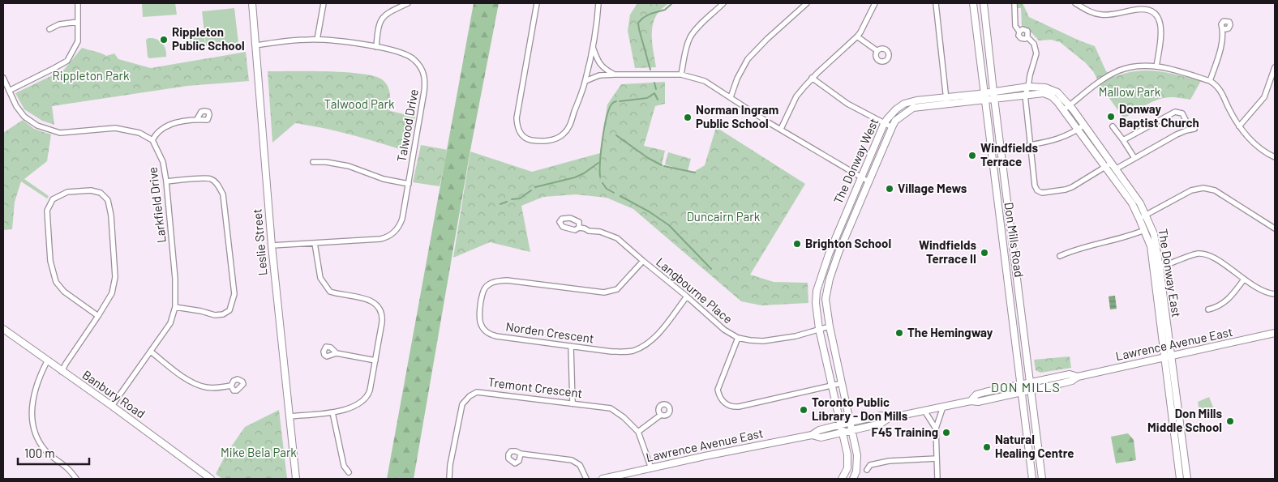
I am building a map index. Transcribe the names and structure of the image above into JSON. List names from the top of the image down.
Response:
{
  "streets": {
    "main road": [
      "The Donway West",
      "Don Mills Road",
      "Leslie Street",
      "The Donway East",
      "Lawrence Avenue East",
      "Banbury Road"
    ],
    "street": [
      "Talwood Drive",
      "Larkfield Drive",
      "Langbourne Place",
      "Norden Crescent",
      "Tremont Crescent"
    ]
  },
  "crossings": [
    ["Talwood Drive", "Leslie Street"],
    ["The Donway West", "Don Mills Road"],
    ["The Donway West", "The Donway East"],
    ["The Donway West", "Langbourne Place"],
    ["The Donway West", "Lawrence Avenue East"],
    ["Larkfield Drive", "Banbury Road"],
    ["Don Mills Road", "The Donway East"],
    ["Don Mills Road", "Lawrence Avenue East"],
    ["The Donway East", "Lawrence Avenue East"],
    ["Langbourne Place", "Norden Crescent"],
    ["Lawrence Avenue East", "Tremont Crescent"]
  ],
  "districts": ["DON MILLS"],
  "parks": [
    "Rippleton Park",
    "Mallow Park",
    "Talwood Park",
    "Duncairn Park",
    "Mike Bela Park"
  ],
  "places": [
    "Rippleton Public School",
    "Donway Baptist Church",
    "Norman Ingram Public School",
    "Windfields Terrace",
    "Village Mews",
    "Brighton School",
    "Windfields Terrace II",
    "The Hemingway",
    "Toronto Public Library - Don Mills",
    "Don Mills Middle School",
    "F45 Training",
    "Natural Healing Centre"
  ],
  "scale_bar": "100 m"
}
